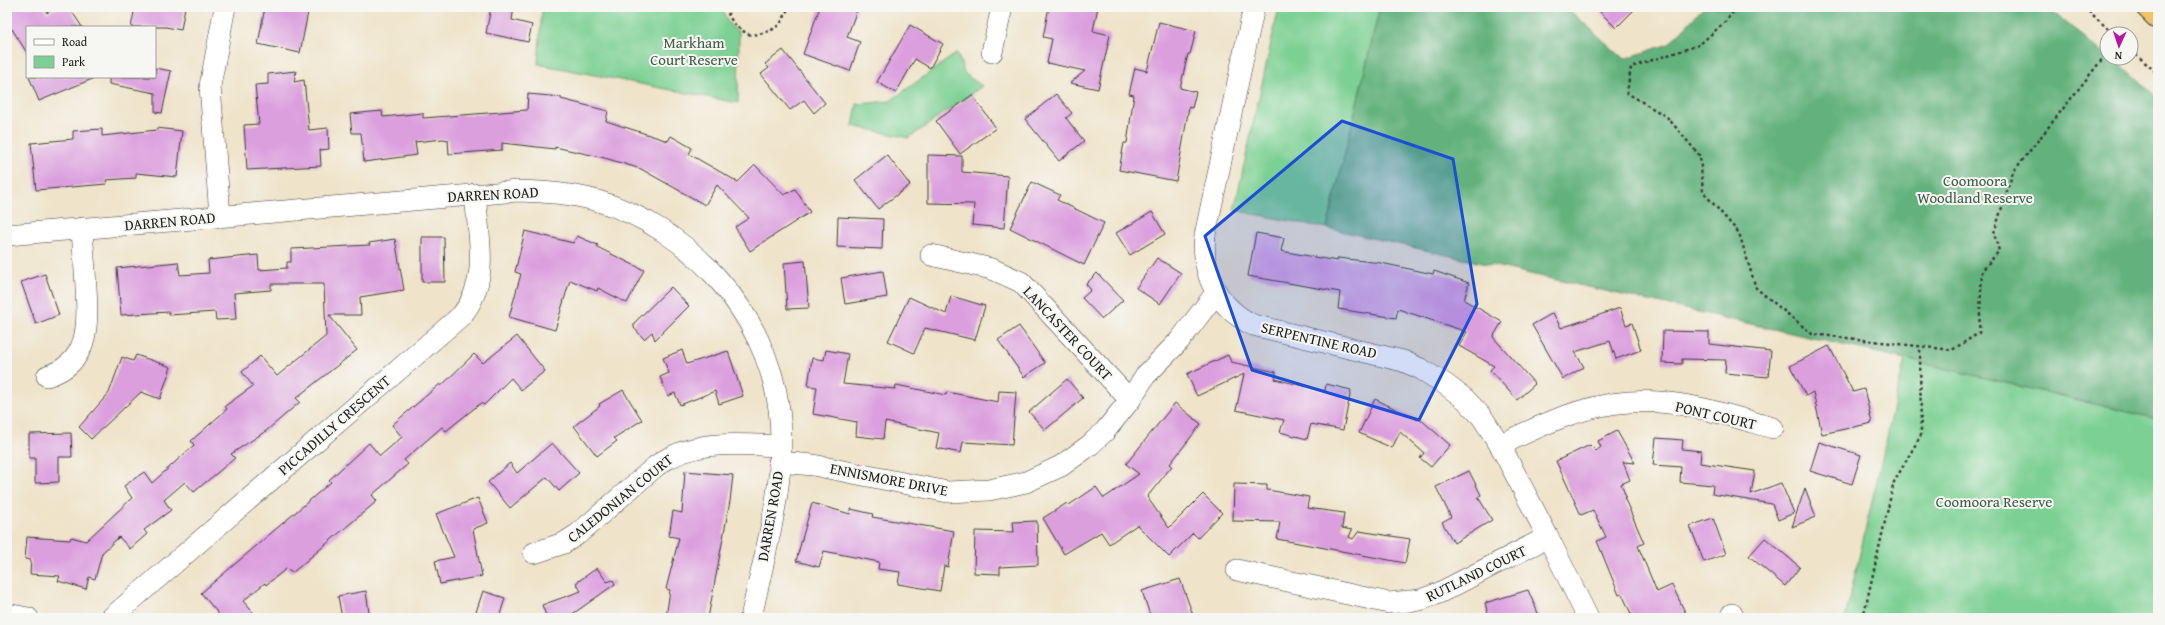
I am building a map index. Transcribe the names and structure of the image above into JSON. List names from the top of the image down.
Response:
{
  "streets": {
    "street": [
      "DARREN ROAD",
      "LANCASTER COURT",
      "SERPENTINE ROAD",
      "PONT COURT",
      "PICCADILLY CRESCENT",
      "ENNISMORE DRIVE",
      "CALEDONIAN COURT",
      "RUTLAND COURT"
    ]
  },
  "crossings": [
    ["DARREN ROAD", "PICCADILLY CRESCENT"],
    ["DARREN ROAD", "ENNISMORE DRIVE"],
    ["DARREN ROAD", "CALEDONIAN COURT"],
    ["LANCASTER COURT", "ENNISMORE DRIVE"],
    ["SERPENTINE ROAD", "PONT COURT"],
    ["SERPENTINE ROAD", "ENNISMORE DRIVE"],
    ["SERPENTINE ROAD", "RUTLAND COURT"],
    ["ENNISMORE DRIVE", "CALEDONIAN COURT"]
  ],
  "parks": ["Markham Court Reserve", "Coomoora Woodland Reserve", "Coomoora Reserve"],
  "legend": ["Road", "Park"],
  "north": "bottom"
}
